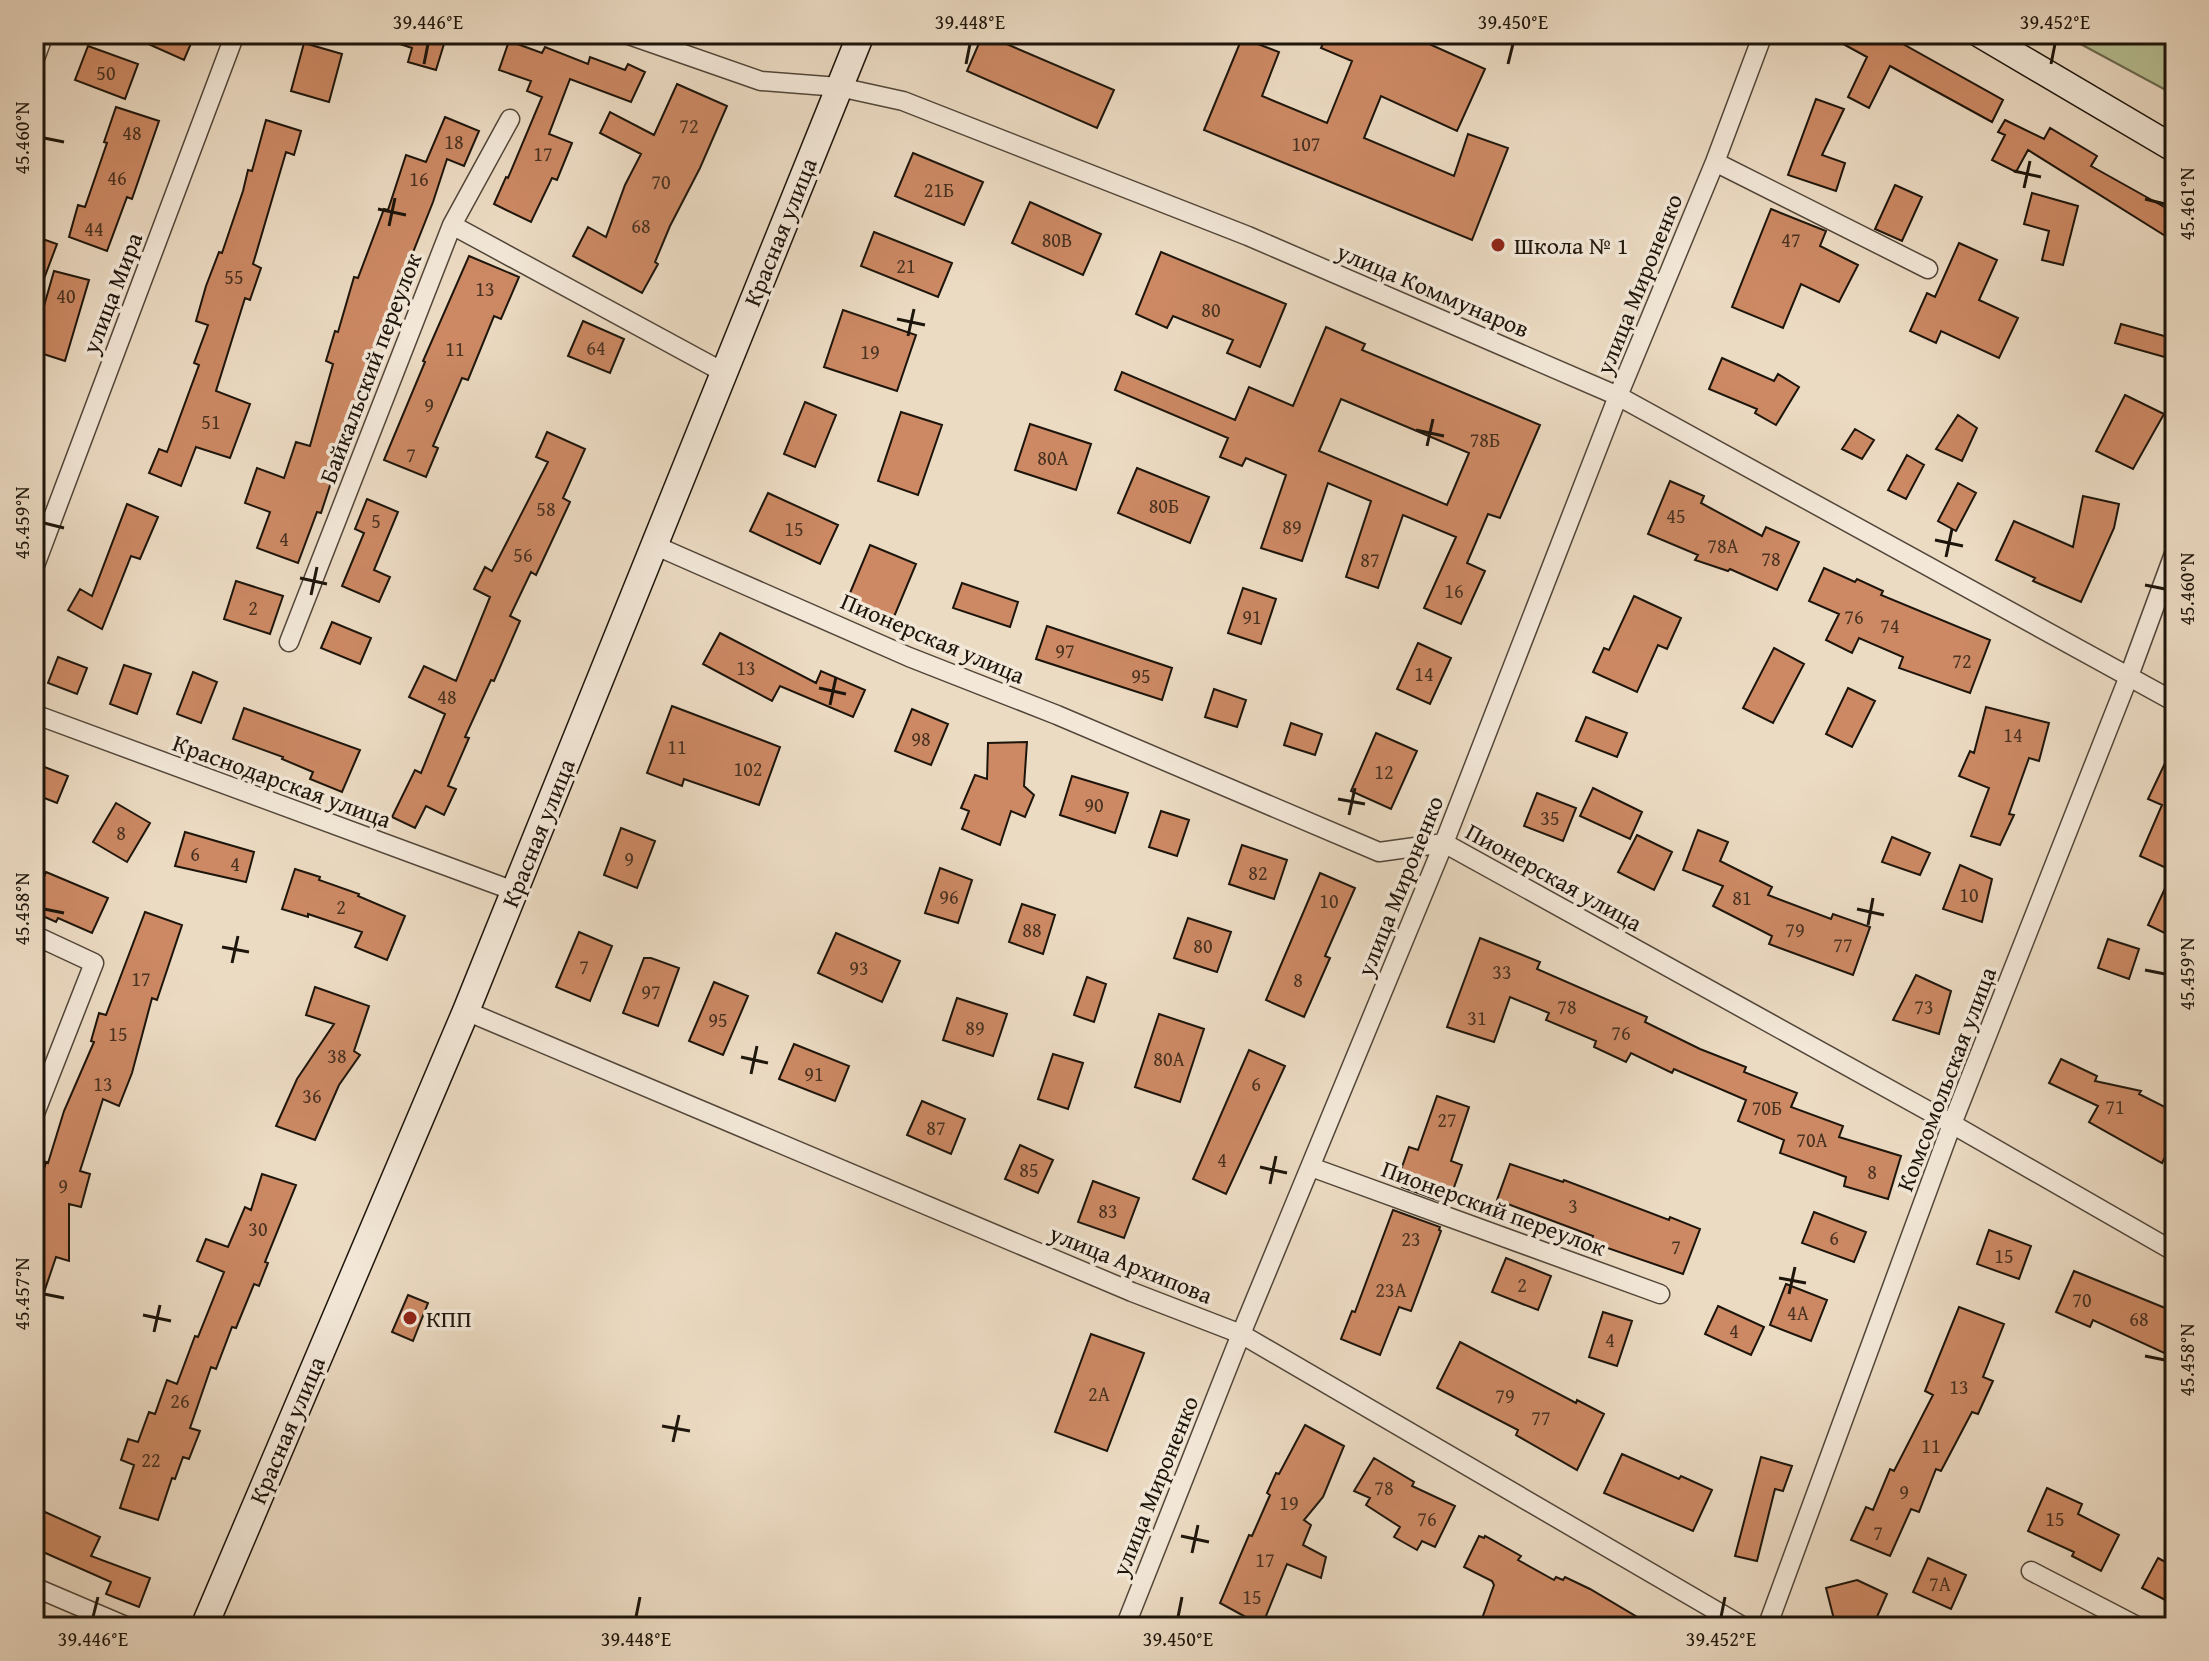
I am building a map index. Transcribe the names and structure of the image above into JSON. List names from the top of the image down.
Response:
{
  "streets": {
    "main road": ["Красная улица"],
    "street": [
      "улица Мироненко",
      "улица Коммунаров",
      "улица Мира",
      "Байкальский переулок",
      "Пионерская улица",
      "Краснодарская улица",
      "Комсомольская улица",
      "Пионерский переулок",
      "улица Архипова"
    ]
  },
  "crossings": [
    ["Красная улица", "улица Коммунаров"],
    ["Красная улица", "Пионерская улица"],
    ["Красная улица", "Краснодарская улица"],
    ["Красная улица", "улица Архипова"],
    ["улица Мироненко", "улица Коммунаров"],
    ["улица Мироненко", "Пионерская улица"],
    ["улица Мироненко", "Пионерский переулок"],
    ["улица Мироненко", "улица Архипова"],
    ["улица Коммунаров", "Комсомольская улица"],
    ["Пионерская улица", "Комсомольская улица"]
  ],
  "places": ["Школа № 1", "КПП"],
  "house_numbers": [
    "50",
    "72",
    "48",
    "18",
    "107",
    "17",
    "46",
    "16",
    "70",
    "21Б",
    "68",
    "44",
    "80В",
    "47",
    "21",
    "55",
    "13",
    "40",
    "80",
    "64",
    "11",
    "19",
    "9",
    "51",
    "78Б",
    "7",
    "80А",
    "80Б",
    "58",
    "45",
    "5",
    "89",
    "15",
    "4",
    "78А",
    "56",
    "78",
    "87",
    "16",
    "2",
    "91",
    "76",
    "74",
    "97",
    "72",
    "13",
    "14",
    "95",
    "48",
    "14",
    "98",
    "11",
    "102",
    "12",
    "90",
    "35",
    "8",
    "6",
    "9",
    "4",
    "82",
    "10",
    "96",
    "81",
    "10",
    "2",
    "88",
    "79",
    "77",
    "80",
    "7",
    "93",
    "33",
    "17",
    "8",
    "97",
    "78",
    "73",
    "31",
    "95",
    "89",
    "76",
    "15",
    "38",
    "80А",
    "91",
    "13",
    "6",
    "36",
    "71",
    "70Б",
    "27",
    "87",
    "70А",
    "4",
    "85",
    "8",
    "9",
    "3",
    "83",
    "30",
    "6",
    "23",
    "7",
    "15",
    "2",
    "23А",
    "70",
    "4А",
    "68",
    "4",
    "4",
    "13",
    "2А",
    "79",
    "26",
    "77",
    "11",
    "22",
    "78",
    "9",
    "19",
    "76",
    "15",
    "7",
    "17",
    "7А",
    "15"
  ],
  "coordinates": [
    "39.446°E",
    "39.448°E",
    "39.450°E",
    "39.452°E",
    "45.460°N",
    "45.461°N",
    "45.459°N",
    "45.458°N",
    "45.457°N"
  ]
}
